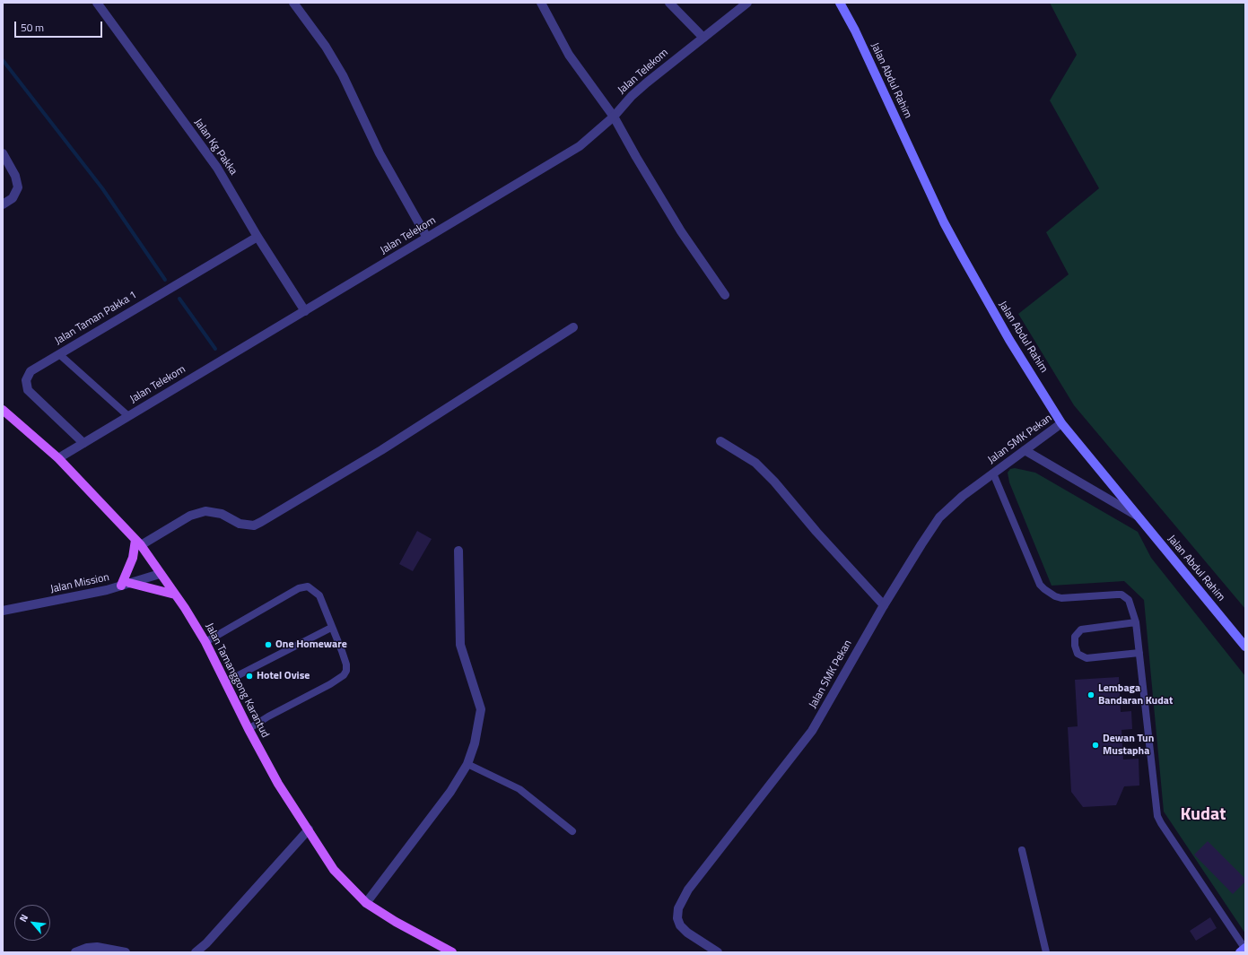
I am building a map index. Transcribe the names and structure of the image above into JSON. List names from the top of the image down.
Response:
{
  "streets": {
    "main road": ["Jalan Abdul Rahim", "Jalan Tamanggong Karantud"],
    "street": [
      "Jalan Telekom",
      "Jalan Kg Pakka",
      "Jalan Taman Pakka 1",
      "Jalan SMK Pekan",
      "Jalan Mission"
    ]
  },
  "crossings": [
    ["Jalan Telekom", "Jalan Kg Pakka"],
    ["Jalan Telekom", "Jalan Taman Pakka 1"],
    ["Jalan Telekom", "Jalan Tamanggong Karantud"],
    ["Jalan Abdul Rahim", "Jalan SMK Pekan"],
    ["Jalan Kg Pakka", "Jalan Taman Pakka 1"],
    ["Jalan Mission", "Jalan Tamanggong Karantud"]
  ],
  "districts": ["Kudat"],
  "places": [
    "One Homeware",
    "Hotel Ovise",
    "Lembaga Bandaran Kudat",
    "Dewan Tun Mustapha"
  ],
  "scale_bar": "50 m",
  "north": "top left"
}
